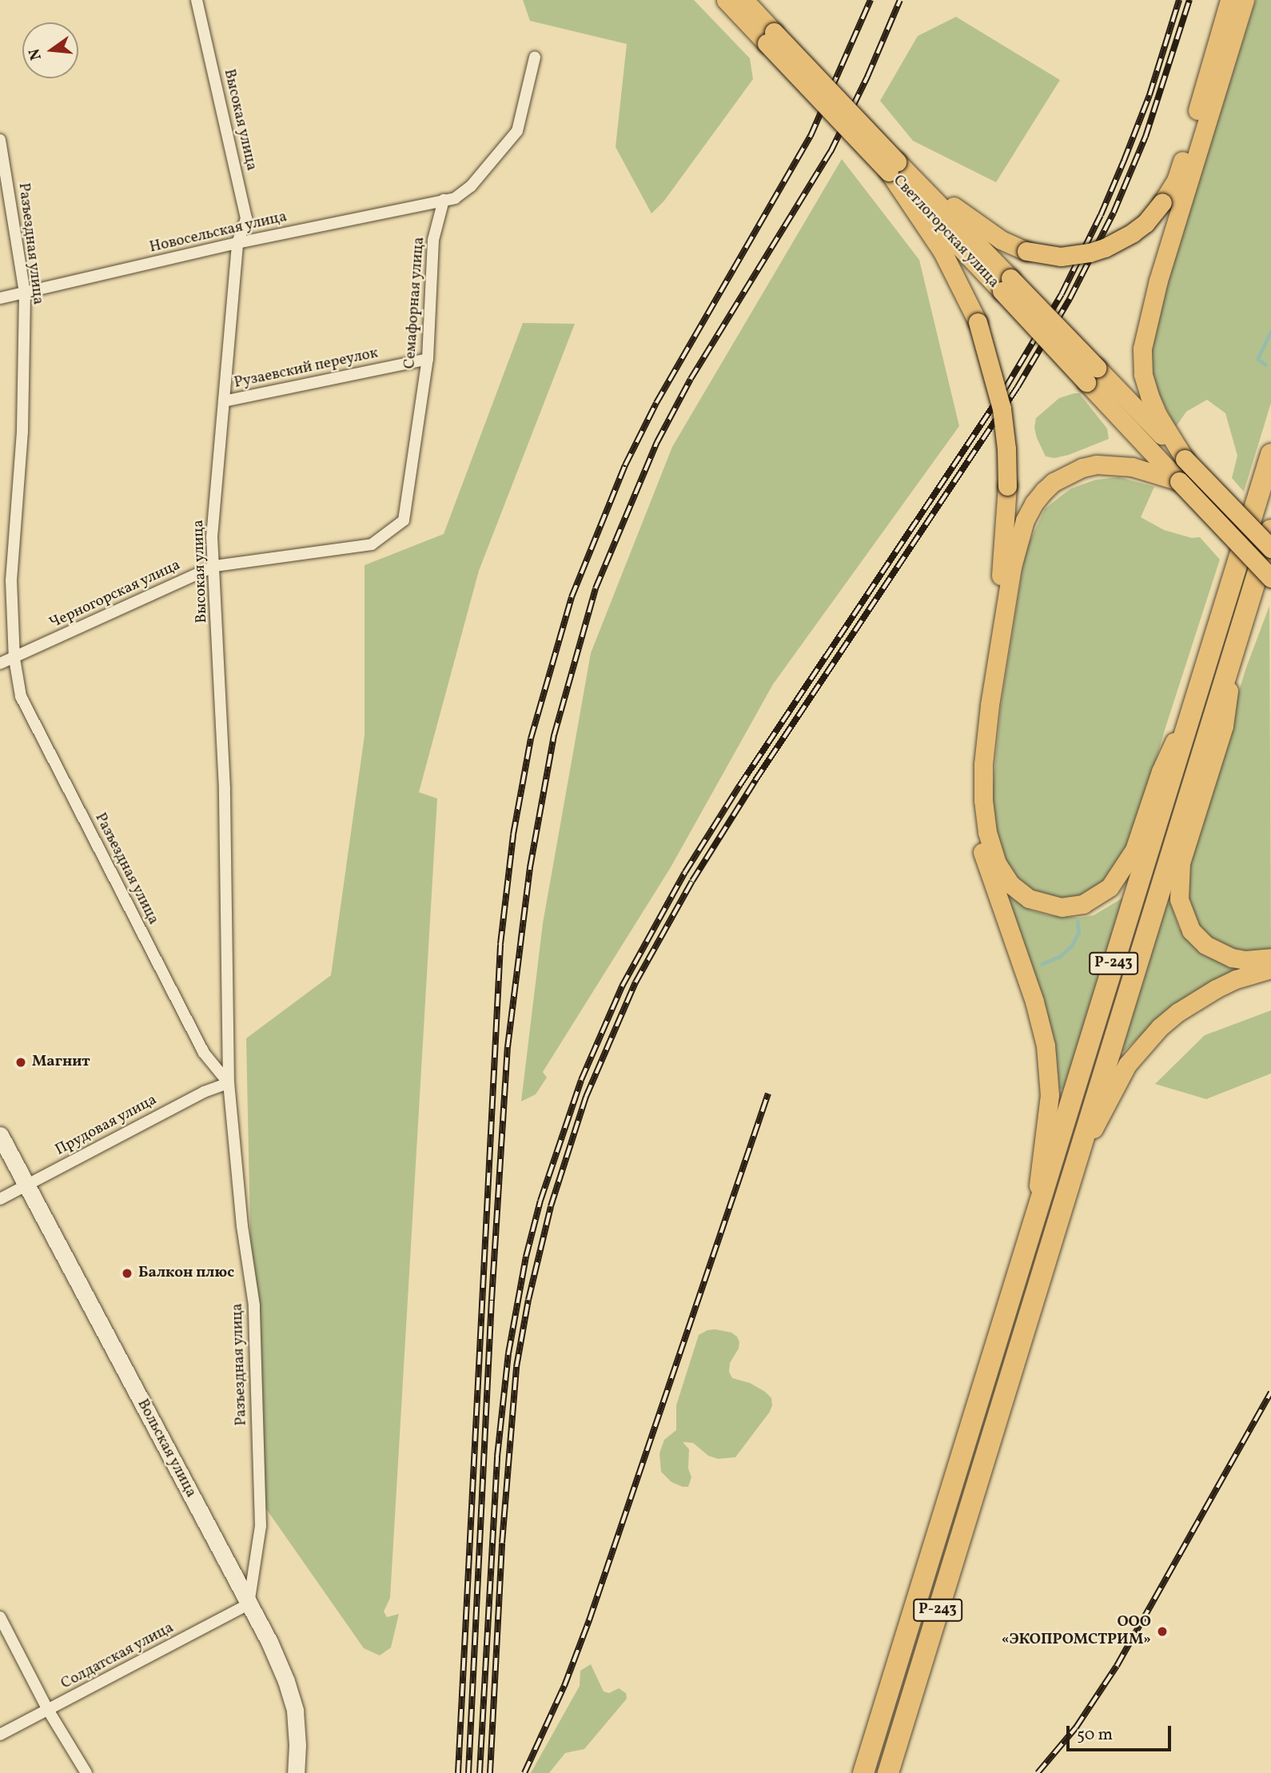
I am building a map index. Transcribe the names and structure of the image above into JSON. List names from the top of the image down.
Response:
{
  "streets": {
    "highway": ["Р-243"],
    "main road": ["Светлогорская улица"],
    "street": [
      "Высокая улица",
      "Новосельская улица",
      "Разъездная улица",
      "Семафорная улица",
      "Рузаевский переулок",
      "Черногорская улица",
      "Прудовая улица",
      "Вольская улица",
      "Солдатская улица"
    ]
  },
  "crossings": [
    ["Высокая улица", "Новосельская улица"],
    ["Высокая улица", "Разъездная улица"],
    ["Высокая улица", "Рузаевский переулок"],
    ["Высокая улица", "Черногорская улица"],
    ["Высокая улица", "Прудовая улица"],
    ["Новосельская улица", "Разъездная улица"],
    ["Новосельская улица", "Семафорная улица"],
    ["Разъездная улица", "Черногорская улица"],
    ["Разъездная улица", "Прудовая улица"],
    ["Разъездная улица", "Вольская улица"],
    ["Разъездная улица", "Солдатская улица"],
    ["Семафорная улица", "Рузаевский переулок"],
    ["Семафорная улица", "Черногорская улица"],
    ["Прудовая улица", "Вольская улица"],
    ["Вольская улица", "Солдатская улица"]
  ],
  "places": ["Магнит", "Балкон плюс", "ООО «ЭКОПРОМСТРИМ»"],
  "scale_bar": "50 m",
  "north": "left"
}
